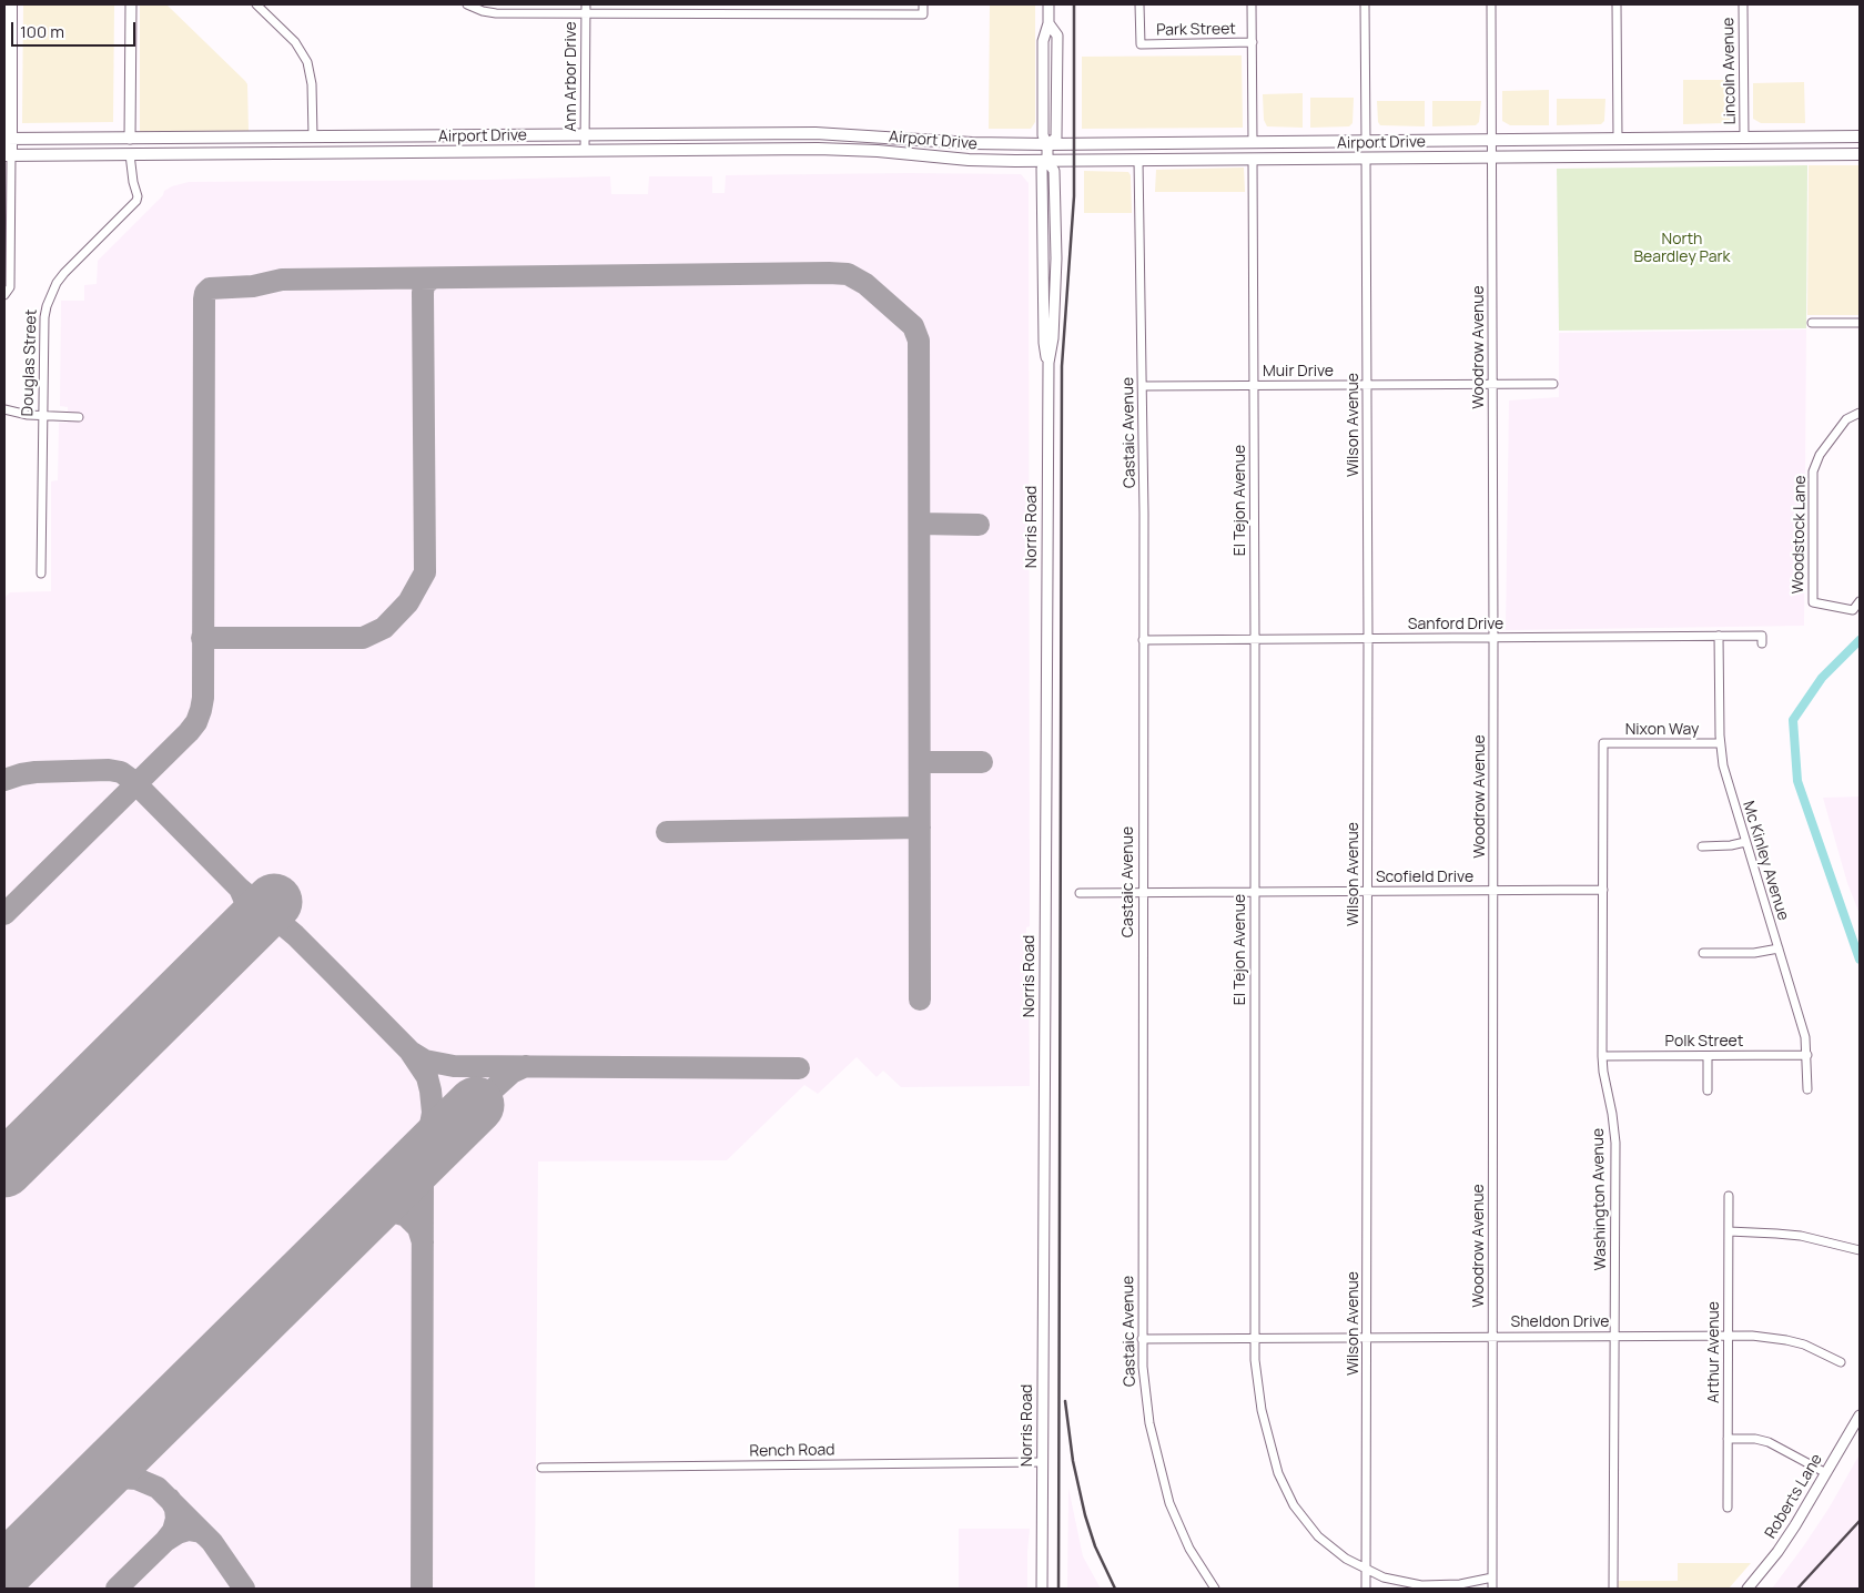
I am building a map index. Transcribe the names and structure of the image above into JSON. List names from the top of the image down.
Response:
{
  "streets": {
    "main road": ["Airport Drive"],
    "street": [
      "Park Street",
      "Lincoln Avenue",
      "Ann Arbor Drive",
      "Woodrow Avenue",
      "Douglas Street",
      "Muir Drive",
      "Wilson Avenue",
      "Castaic Avenue",
      "El Tejon Avenue",
      "Norris Road",
      "Woodstock Lane",
      "Sanford Drive",
      "Nixon Way",
      "Mc Kinley Avenue",
      "Scofield Drive",
      "Polk Street",
      "Washington Avenue",
      "Sheldon Drive",
      "Arthur Avenue",
      "Rench Road",
      "Roberts Lane"
    ]
  },
  "crossings": [
    ["Lincoln Avenue", "Airport Drive"],
    ["Ann Arbor Drive", "Airport Drive"],
    ["Airport Drive", "Woodrow Avenue"],
    ["Airport Drive", "Douglas Street"],
    ["Airport Drive", "Wilson Avenue"],
    ["Airport Drive", "Castaic Avenue"],
    ["Airport Drive", "El Tejon Avenue"],
    ["Airport Drive", "Norris Road"],
    ["Woodrow Avenue", "Muir Drive"],
    ["Woodrow Avenue", "El Tejon Avenue"],
    ["Woodrow Avenue", "Sanford Drive"],
    ["Woodrow Avenue", "Scofield Drive"],
    ["Woodrow Avenue", "Sheldon Drive"],
    ["Muir Drive", "Wilson Avenue"],
    ["Muir Drive", "Castaic Avenue"],
    ["Muir Drive", "El Tejon Avenue"],
    ["Wilson Avenue", "El Tejon Avenue"],
    ["Wilson Avenue", "Sanford Drive"],
    ["Wilson Avenue", "Scofield Drive"],
    ["Wilson Avenue", "Sheldon Drive"],
    ["Castaic Avenue", "Sanford Drive"],
    ["Castaic Avenue", "Scofield Drive"],
    ["Castaic Avenue", "Sheldon Drive"],
    ["El Tejon Avenue", "Sanford Drive"],
    ["El Tejon Avenue", "Scofield Drive"],
    ["El Tejon Avenue", "Sheldon Drive"],
    ["Norris Road", "Rench Road"],
    ["Sanford Drive", "Mc Kinley Avenue"],
    ["Nixon Way", "Mc Kinley Avenue"],
    ["Nixon Way", "Washington Avenue"],
    ["Mc Kinley Avenue", "Polk Street"],
    ["Scofield Drive", "Washington Avenue"],
    ["Polk Street", "Washington Avenue"],
    ["Washington Avenue", "Sheldon Drive"],
    ["Sheldon Drive", "Arthur Avenue"]
  ],
  "parks": ["North Beardley Park"],
  "scale_bar": "100 m"
}
